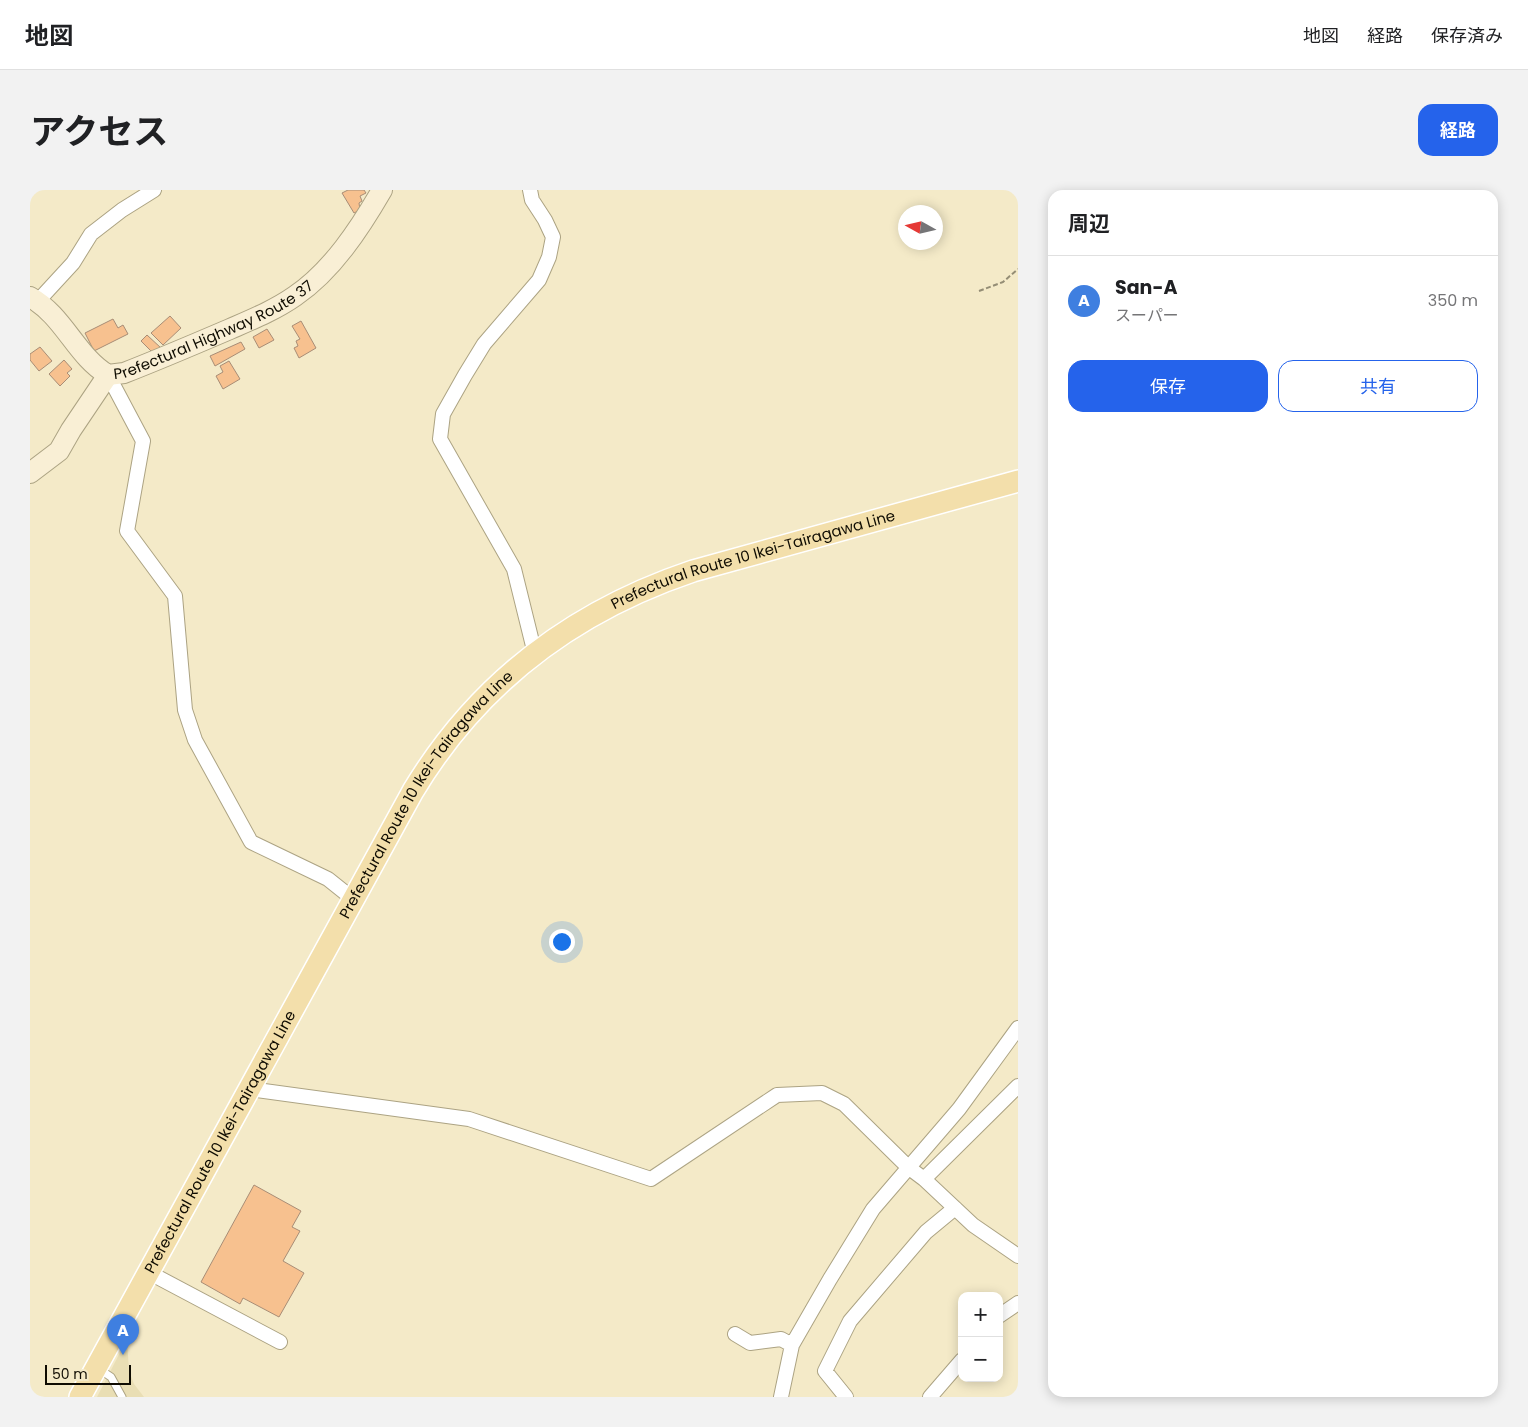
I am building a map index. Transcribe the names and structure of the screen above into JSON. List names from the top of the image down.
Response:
{
  "streets": {
    "main road": ["Prefectural Highway Route 37", "Prefectural Route 10 Ikei-Tairagawa Line"]
  },
  "scale_bar": "50 m",
  "north": "left",
  "page": {
    "header": "地図",
    "nav": ["地図", "経路", "保存済み"],
    "title": "アクセス",
    "buttons": [
      "経路",
      ["保存", "共有"]
    ],
    "heading": "周辺",
    "list": [
      {
        "mark": "A",
        "name": "San-A",
        "note": "スーパー",
        "value": "350 m"
      }
    ],
    "map_buttons": ["+", "−"],
    "pins": "A",
    "scale": "50 m"
  }
}
